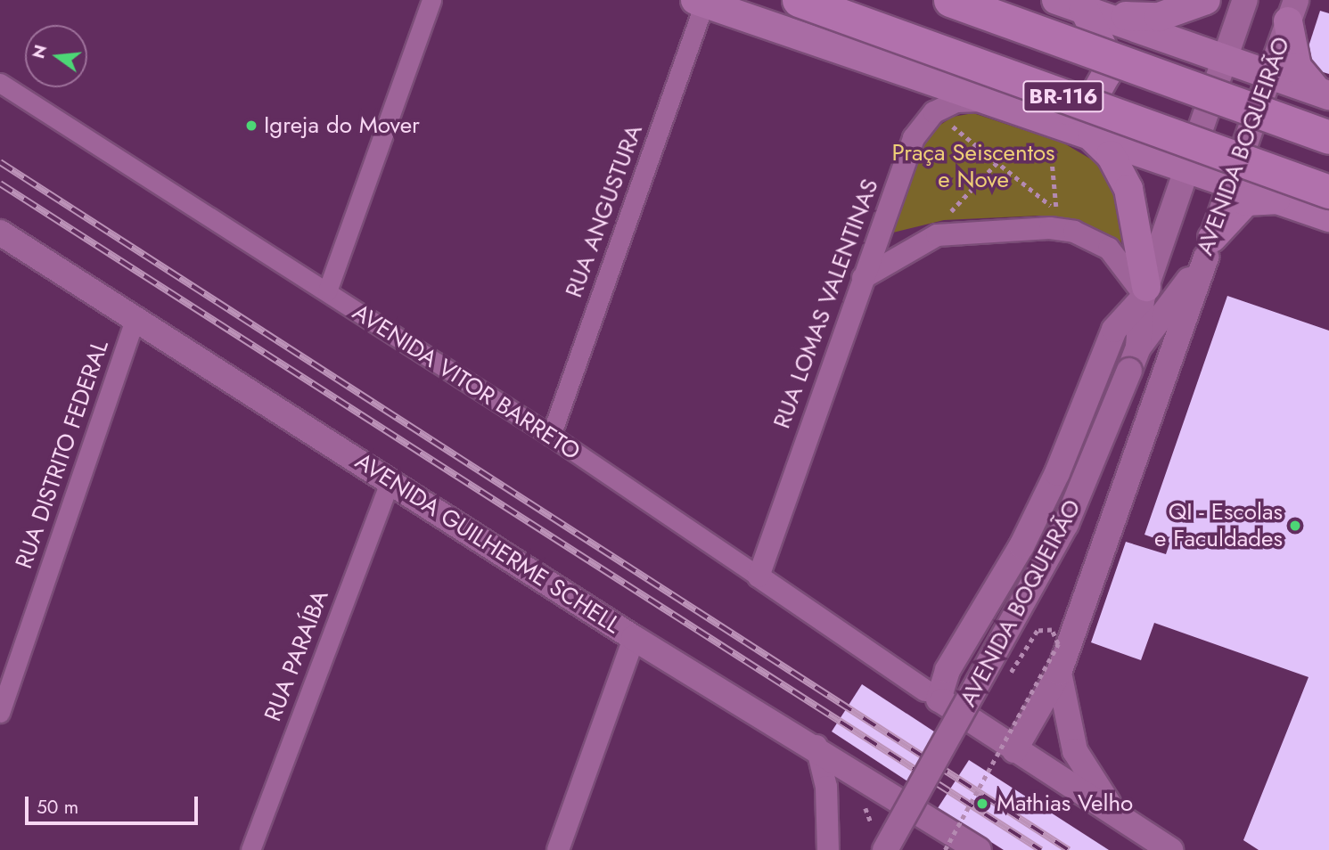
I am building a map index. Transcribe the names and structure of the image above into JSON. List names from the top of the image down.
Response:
{
  "streets": {
    "highway": ["BR-116"],
    "main road": ["AVENIDA BOQUEIRÃO", "AVENIDA GUILHERME SCHELL"],
    "street": [
      "RUA ANGUSTURA",
      "RUA LOMAS VALENTINAS",
      "AVENIDA VITOR BARRETO",
      "RUA DISTRITO FEDERAL",
      "RUA PARAÍBA"
    ]
  },
  "crossings": [
    ["RUA ANGUSTURA", "AVENIDA VITOR BARRETO"],
    ["RUA LOMAS VALENTINAS", "AVENIDA VITOR BARRETO"],
    ["RUA DISTRITO FEDERAL", "AVENIDA GUILHERME SCHELL"],
    ["AVENIDA GUILHERME SCHELL", "RUA PARAÍBA"]
  ],
  "parks": ["Praça Seiscentos e Nove"],
  "places": ["Igreja do Mover", "QI - Escolas e Faculdades", "Mathias Velho"],
  "scale_bar": "50 m",
  "north": "left"
}
